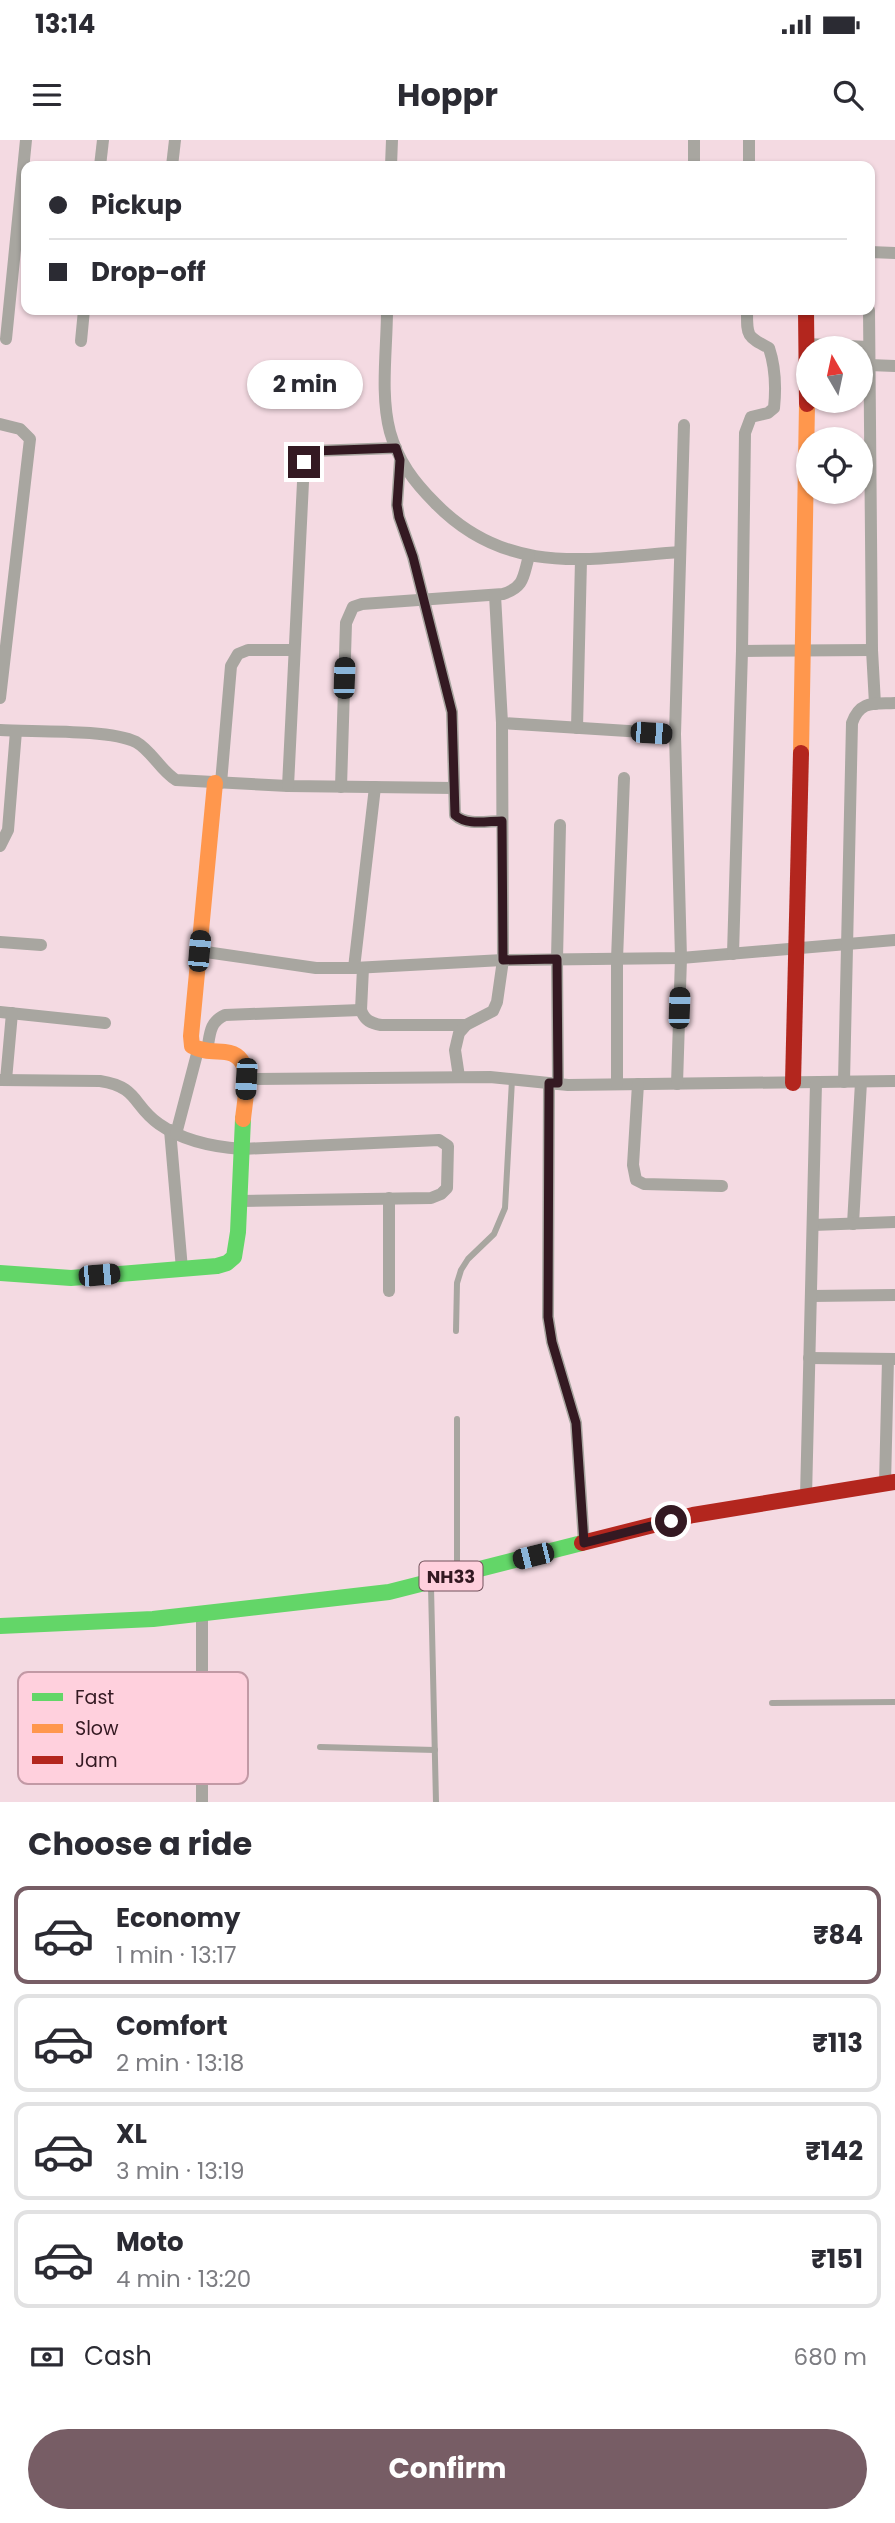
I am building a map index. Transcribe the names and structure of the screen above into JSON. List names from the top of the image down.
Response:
{
  "streets": {
    "main road": ["NH33"]
  },
  "legend": ["Fast", "Slow", "Jam"],
  "north": "top",
  "page": {
    "status": "13:14",
    "header": "Hoppr",
    "banner": ["Pickup", "Drop-off"],
    "bubble": "2 min",
    "heading": "Choose a ride",
    "list": [
      {
        "name": "Economy",
        "note": "1 min · 13:17",
        "value": "₹84"
      },
      {
        "name": "Comfort",
        "note": "2 min · 13:18",
        "value": "₹113"
      },
      {
        "name": "XL",
        "note": "3 min · 13:19",
        "value": "₹142"
      },
      {
        "name": "Moto",
        "note": "4 min · 13:20",
        "value": "₹151"
      }
    ],
    "pay": ["Cash", "680 m"],
    "buttons": "Confirm"
  }
}
